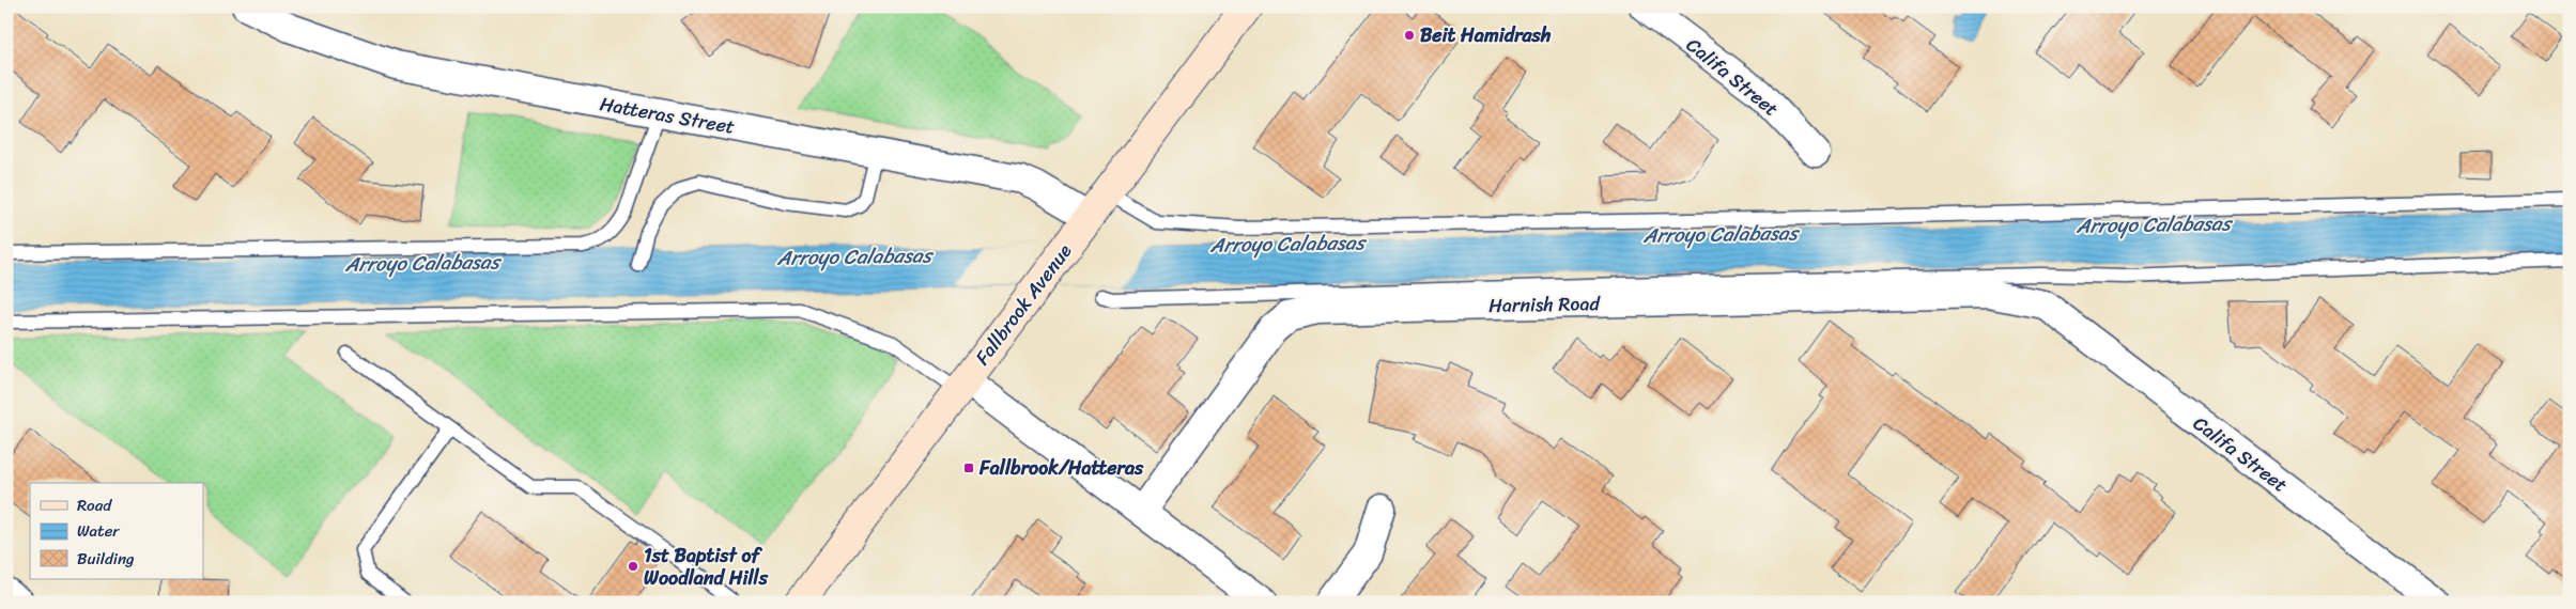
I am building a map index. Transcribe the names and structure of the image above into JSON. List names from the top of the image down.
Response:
{
  "streets": {
    "main road": ["Fallbrook Avenue"],
    "street": ["Califa Street", "Hatteras Street", "Harnish Road"]
  },
  "crossings": [
    ["Califa Street", "Harnish Road"],
    ["Hatteras Street", "Fallbrook Avenue"]
  ],
  "water": ["Arroyo Calabasas"],
  "places": {
    "other": ["Beit Hamidrash", "1st Baptist of Woodland Hills"],
    "transit": ["Fallbrook/Hatteras"]
  },
  "legend": ["Road", "Water", "Building"]
}
